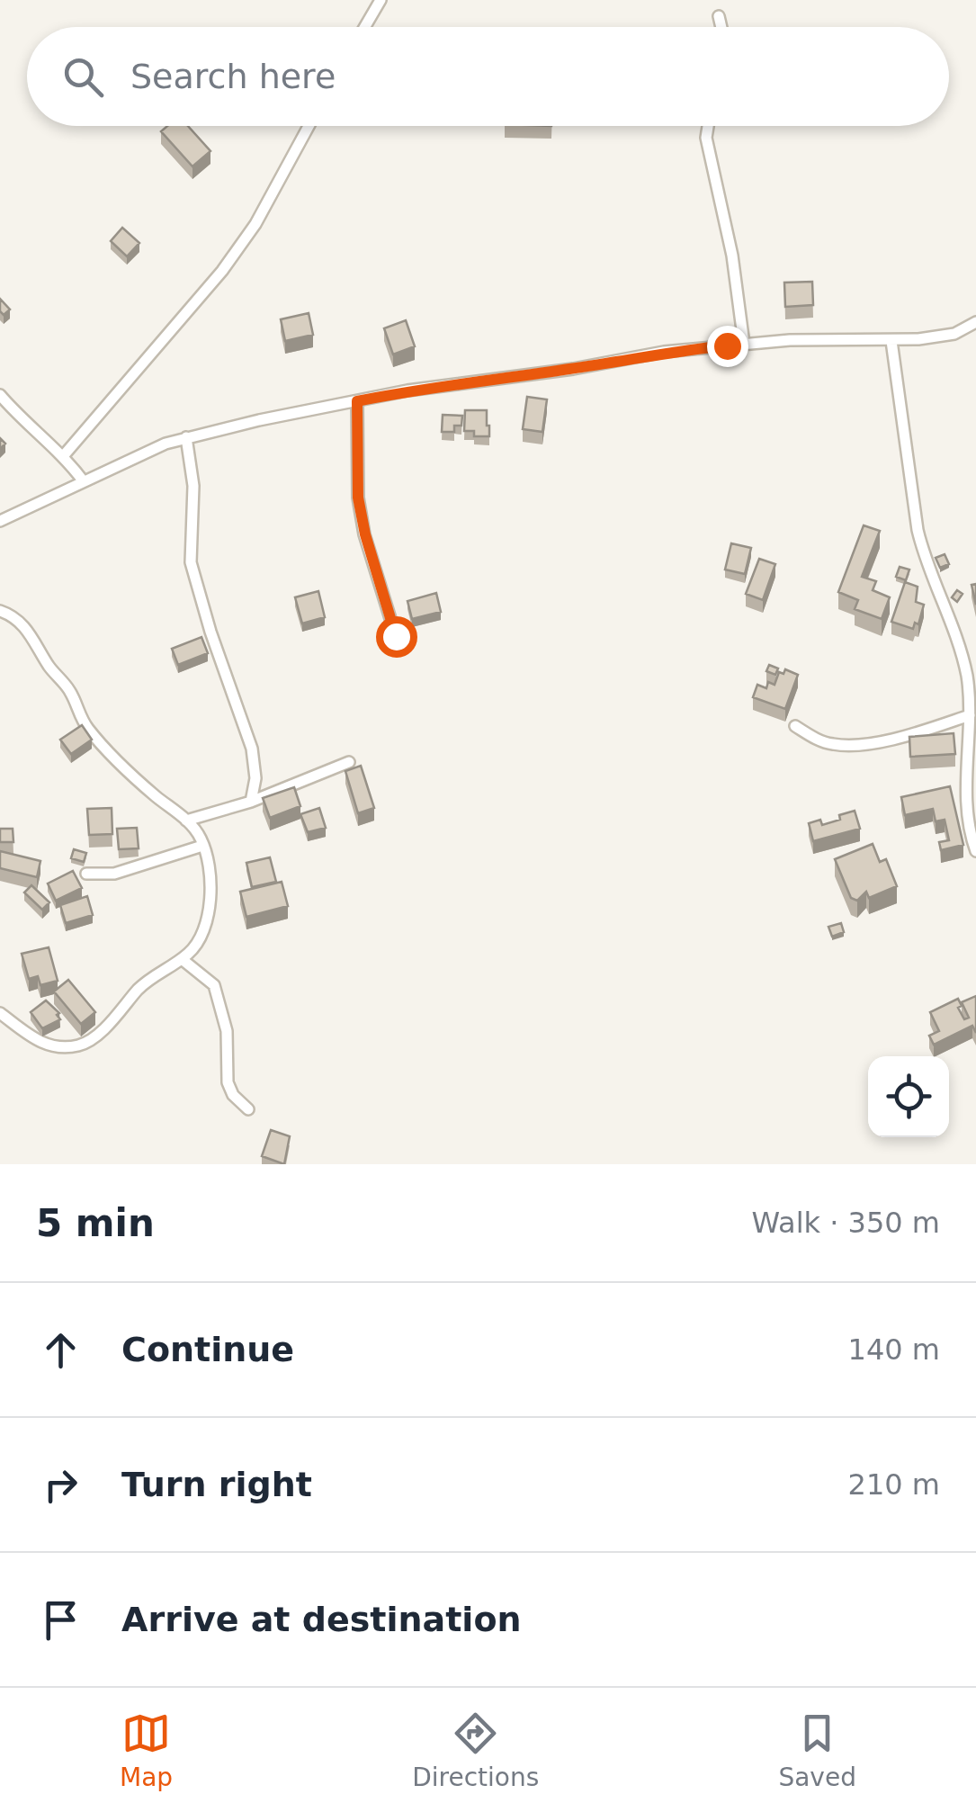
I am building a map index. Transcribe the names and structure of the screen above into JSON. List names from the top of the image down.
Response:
{
  "page": {
    "search": "Search here",
    "heading": ["5 min", "Walk · 350 m"],
    "list": [
      ["Continue", "140 m"],
      ["Turn right", "210 m"],
      "Arrive at destination"
    ],
    "nav": ["Map", "Directions", "Saved"]
  }
}
